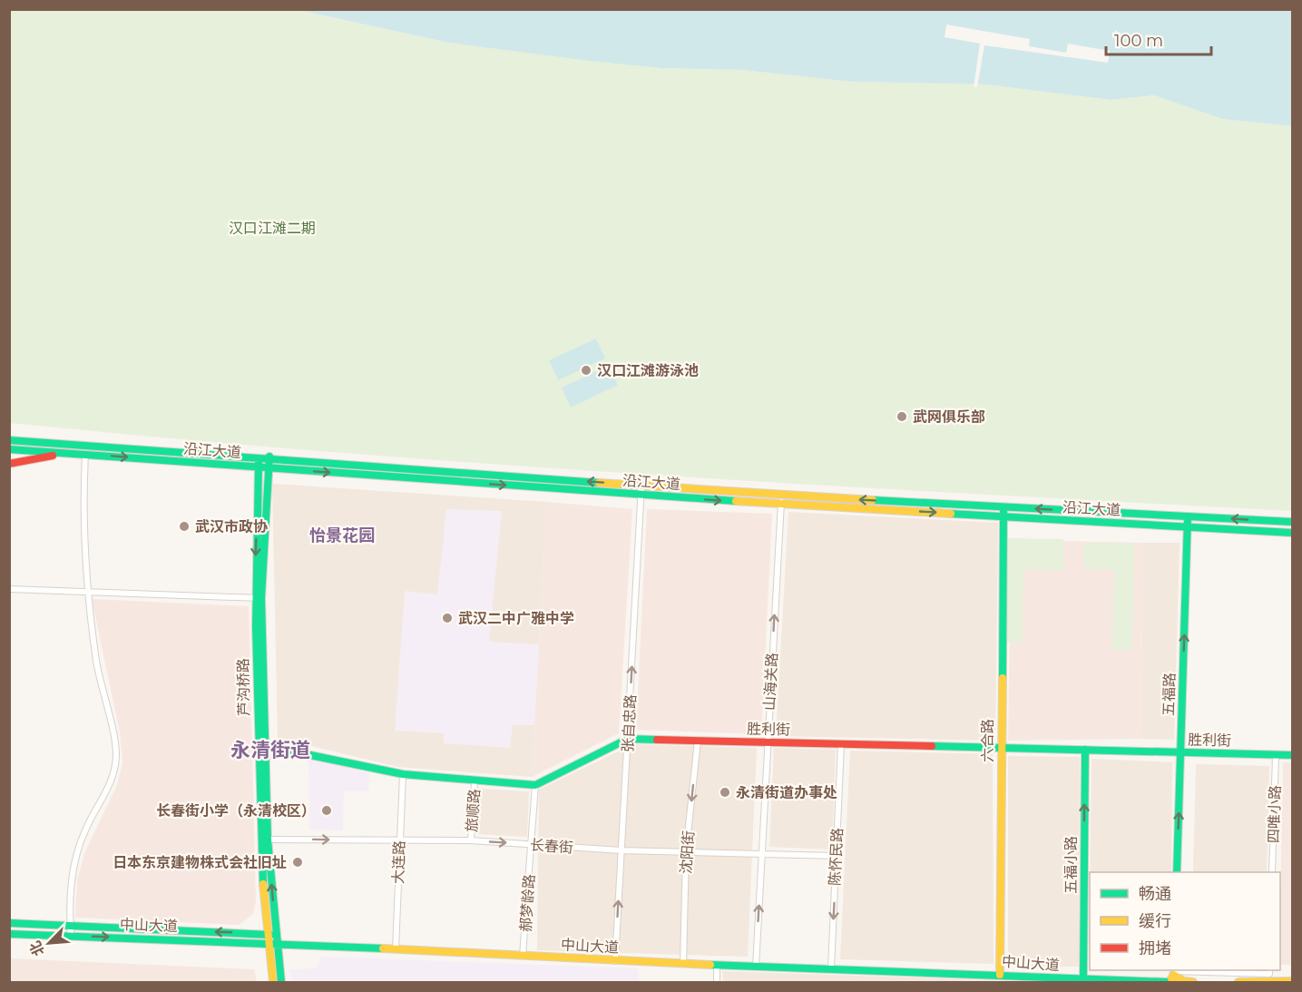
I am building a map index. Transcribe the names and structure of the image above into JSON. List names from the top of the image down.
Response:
{
  "streets": {
    "main road": [
      "沿江大道",
      "芦沟桥路",
      "五福路",
      "胜利街",
      "六合路",
      "五福小路",
      "中山大道"
    ],
    "street": [
      "山海关路",
      "张自忠路",
      "旅顺路",
      "四唯小路",
      "长春街",
      "沈阳街",
      "陈怀民路",
      "大连路",
      "郝梦龄路"
    ]
  },
  "crossings": [
    ["沿江大道", "山海关路"],
    ["沿江大道", "芦沟桥路"],
    ["沿江大道", "五福路"],
    ["沿江大道", "张自忠路"],
    ["沿江大道", "六合路"],
    ["山海关路", "胜利街"],
    ["山海关路", "长春街"],
    ["山海关路", "中山大道"],
    ["芦沟桥路", "胜利街"],
    ["芦沟桥路", "长春街"],
    ["芦沟桥路", "中山大道"],
    ["五福路", "胜利街"],
    ["张自忠路", "胜利街"],
    ["张自忠路", "长春街"],
    ["张自忠路", "中山大道"],
    ["胜利街", "六合路"],
    ["胜利街", "旅顺路"],
    ["胜利街", "四唯小路"],
    ["胜利街", "沈阳街"],
    ["胜利街", "陈怀民路"],
    ["胜利街", "大连路"],
    ["胜利街", "五福小路"],
    ["胜利街", "郝梦龄路"],
    ["六合路", "中山大道"],
    ["旅顺路", "长春街"],
    ["长春街", "沈阳街"],
    ["长春街", "陈怀民路"],
    ["长春街", "大连路"],
    ["长春街", "郝梦龄路"],
    ["沈阳街", "中山大道"],
    ["陈怀民路", "中山大道"],
    ["大连路", "中山大道"],
    ["五福小路", "中山大道"],
    ["郝梦龄路", "中山大道"]
  ],
  "one_way": [
    "山海关路",
    "五福路",
    "张自忠路",
    "沈阳街",
    "陈怀民路",
    "五福小路"
  ],
  "districts": ["怡景花园", "永清街道"],
  "parks": ["汉口江滩二期"],
  "places": [
    "汉口江滩游泳池",
    "武网俱乐部",
    "武汉市政协",
    "武汉二中广雅中学",
    "永清街道办事处",
    "长春街小学（永清校区）",
    "日本东京建物株式会社旧址"
  ],
  "legend": ["畅通", "缓行", "拥堵"],
  "scale_bar": "100 m",
  "north": "bottom left"
}
